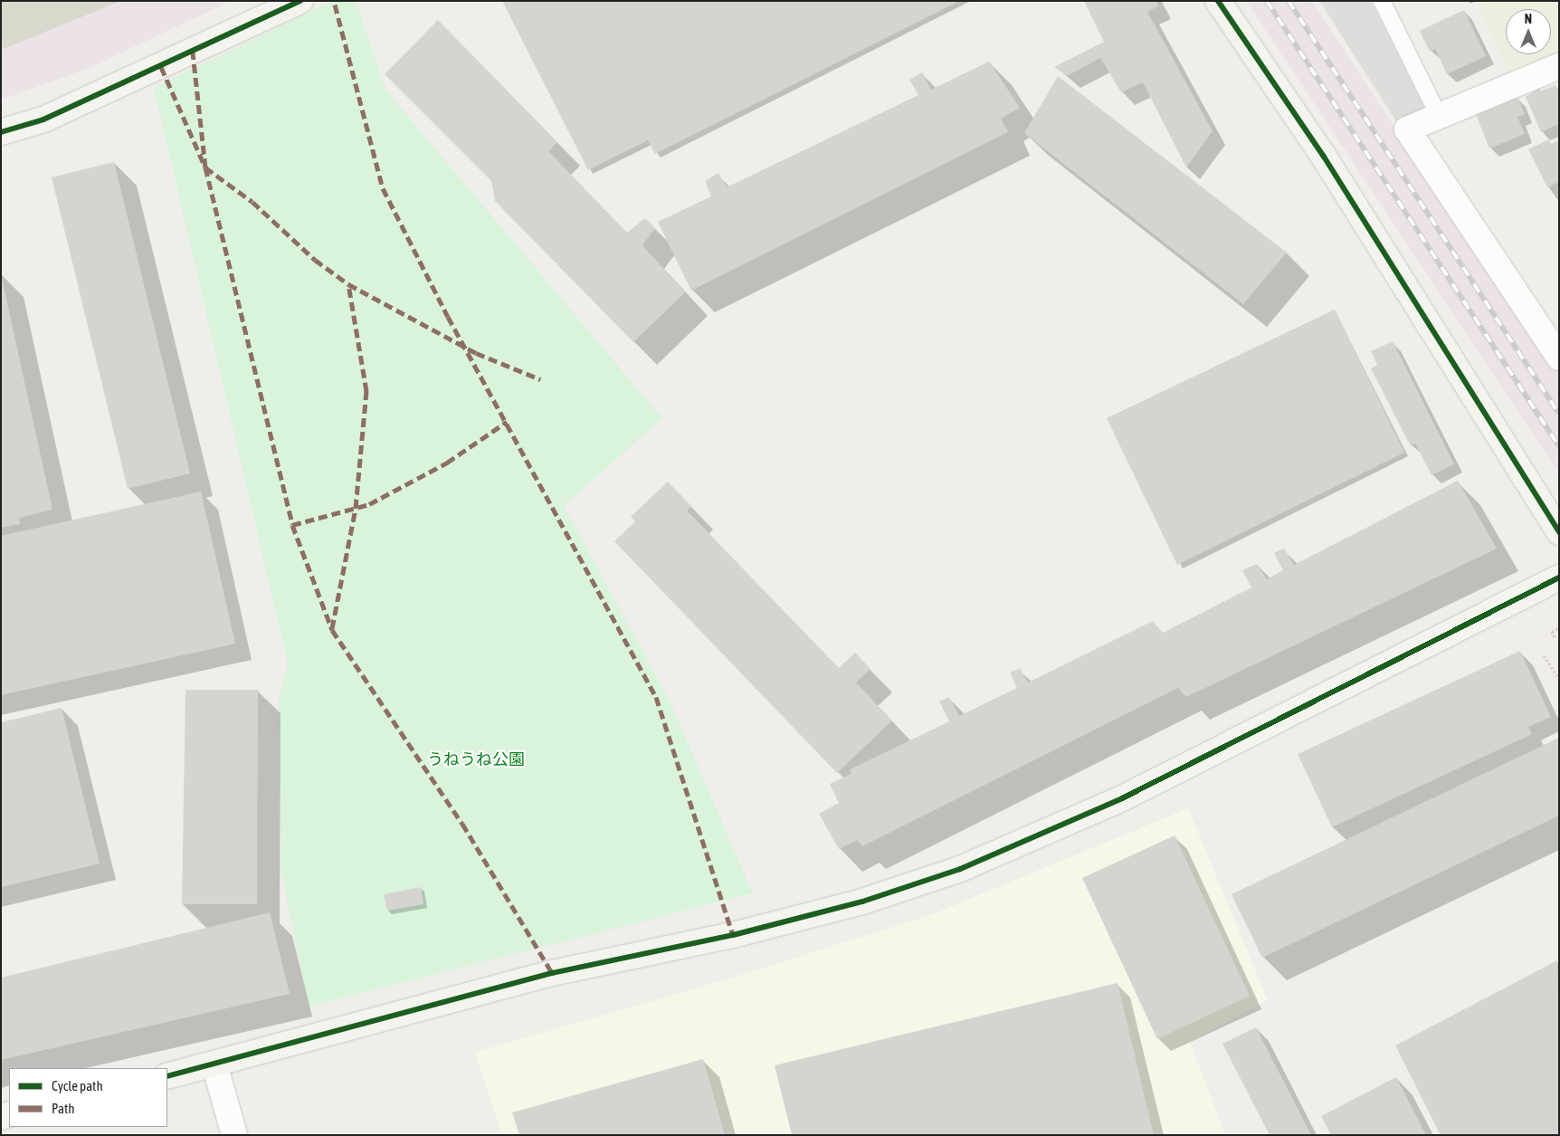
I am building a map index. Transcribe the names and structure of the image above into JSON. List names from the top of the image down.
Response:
{
  "parks": ["うねうね公園"],
  "legend": ["Cycle path", "Path"],
  "north": "top"
}
